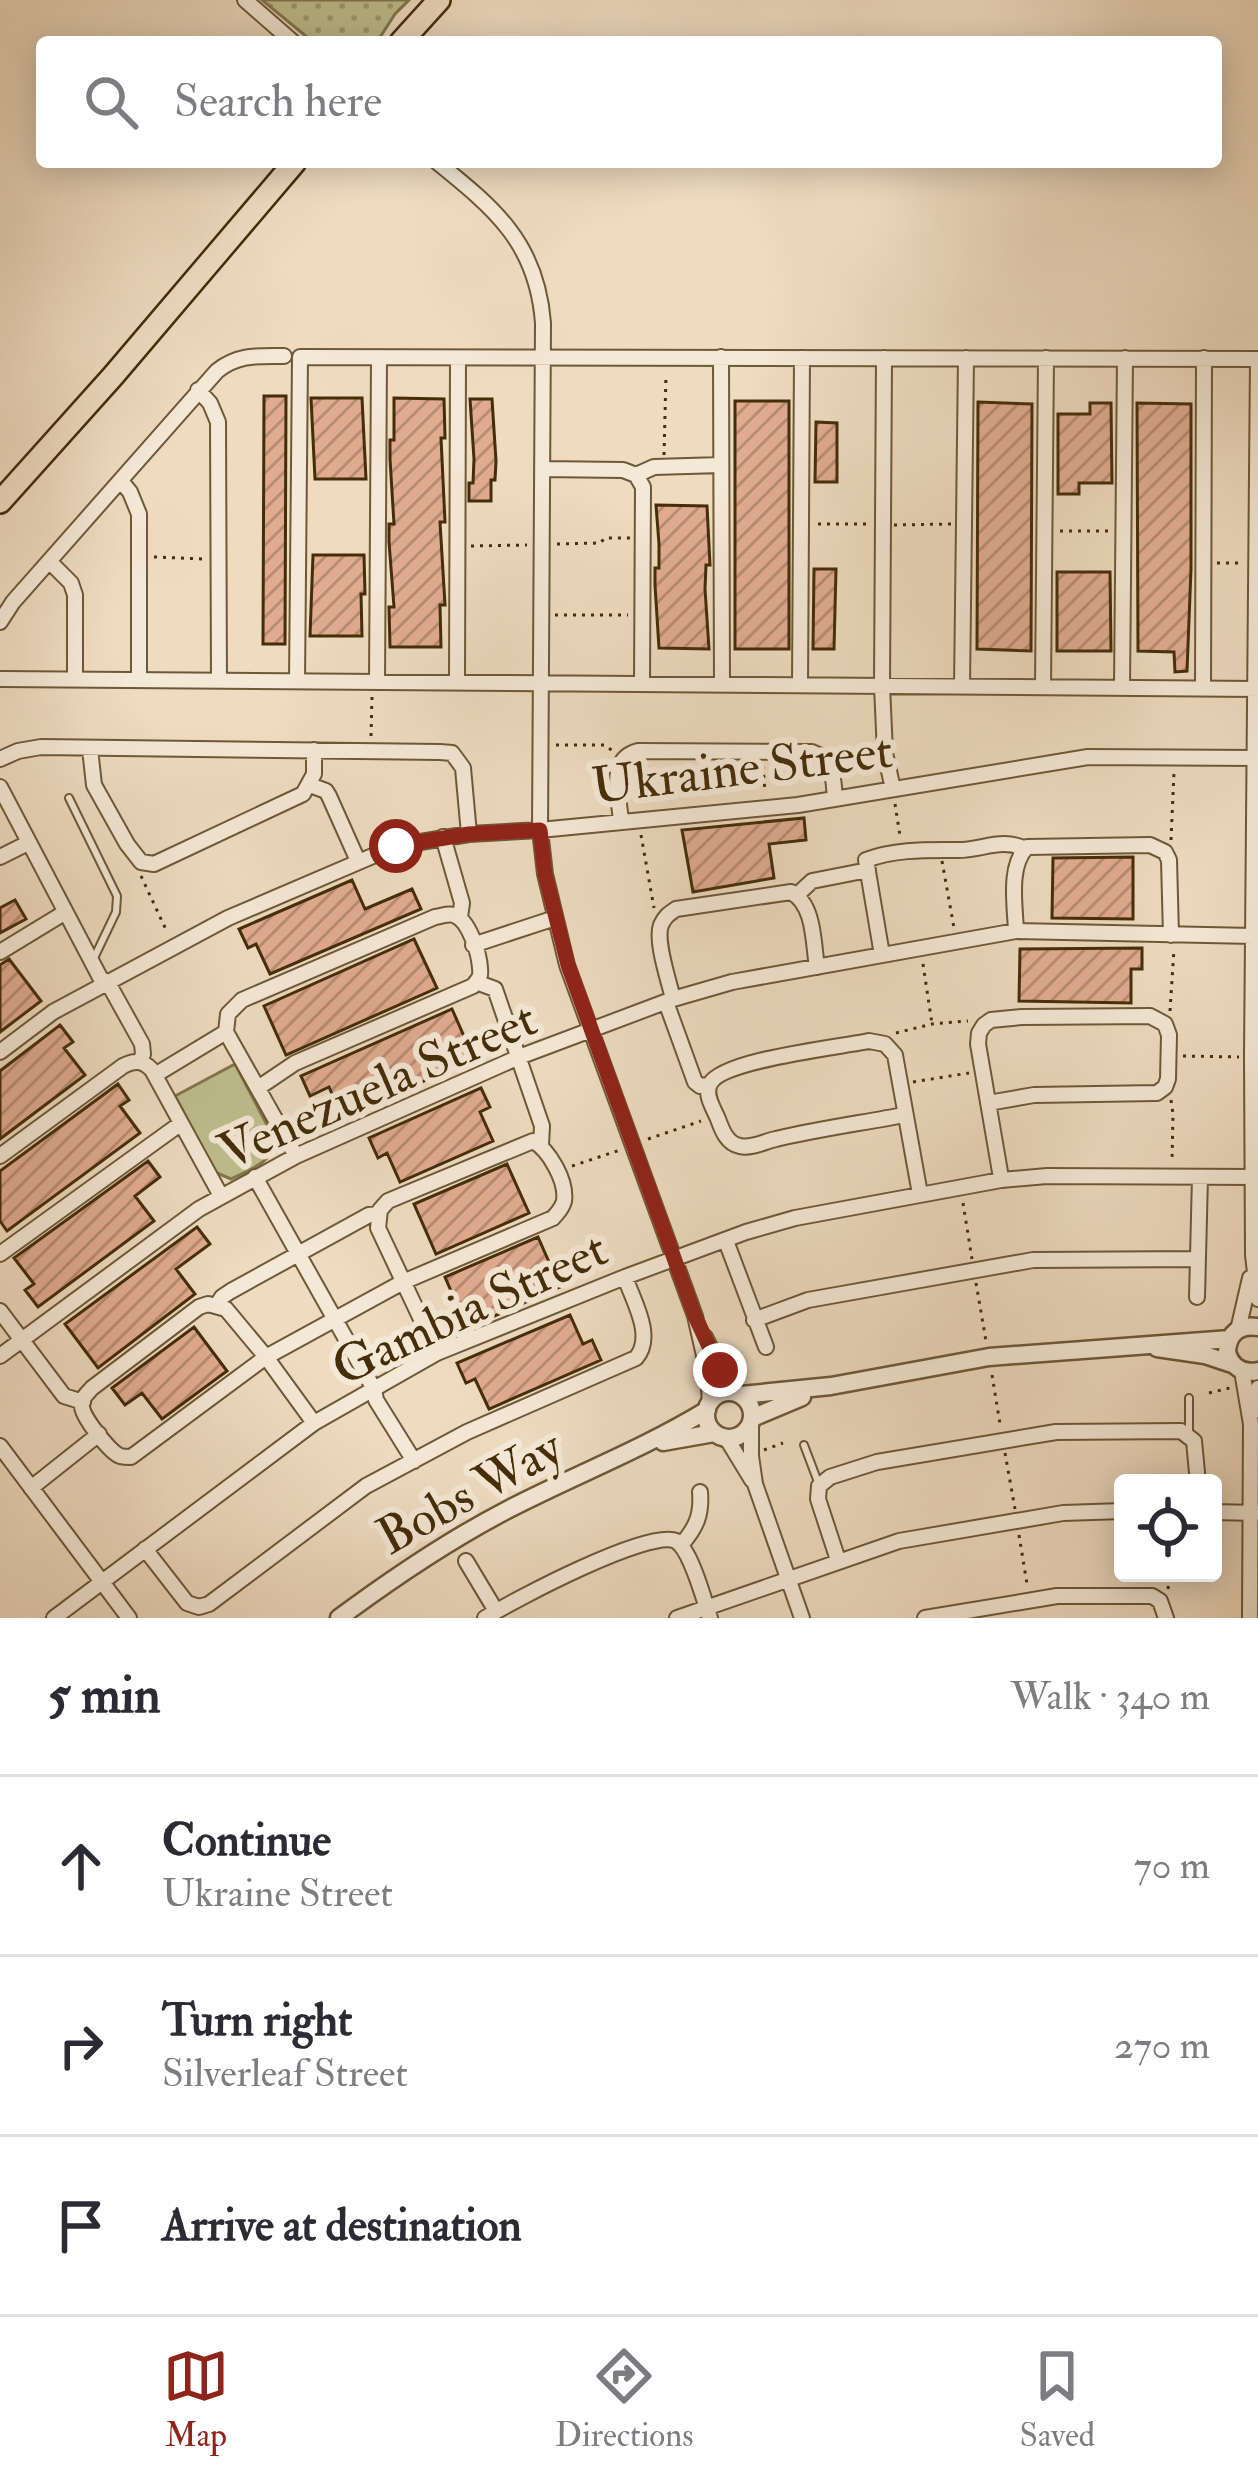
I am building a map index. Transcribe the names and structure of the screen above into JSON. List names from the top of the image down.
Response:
{
  "streets": {
    "street": [
      "Ukraine Street",
      "Venezuela Street",
      "Gambia Street",
      "Bobs Way"
    ]
  },
  "page": {
    "search": "Search here",
    "heading": ["5 min", "Walk · 340 m"],
    "list": [
      ["Continue", "Ukraine Street", "70 m"],
      ["Turn right", "Silverleaf Street", "270 m"],
      "Arrive at destination"
    ],
    "nav": ["Map", "Directions", "Saved"]
  }
}
